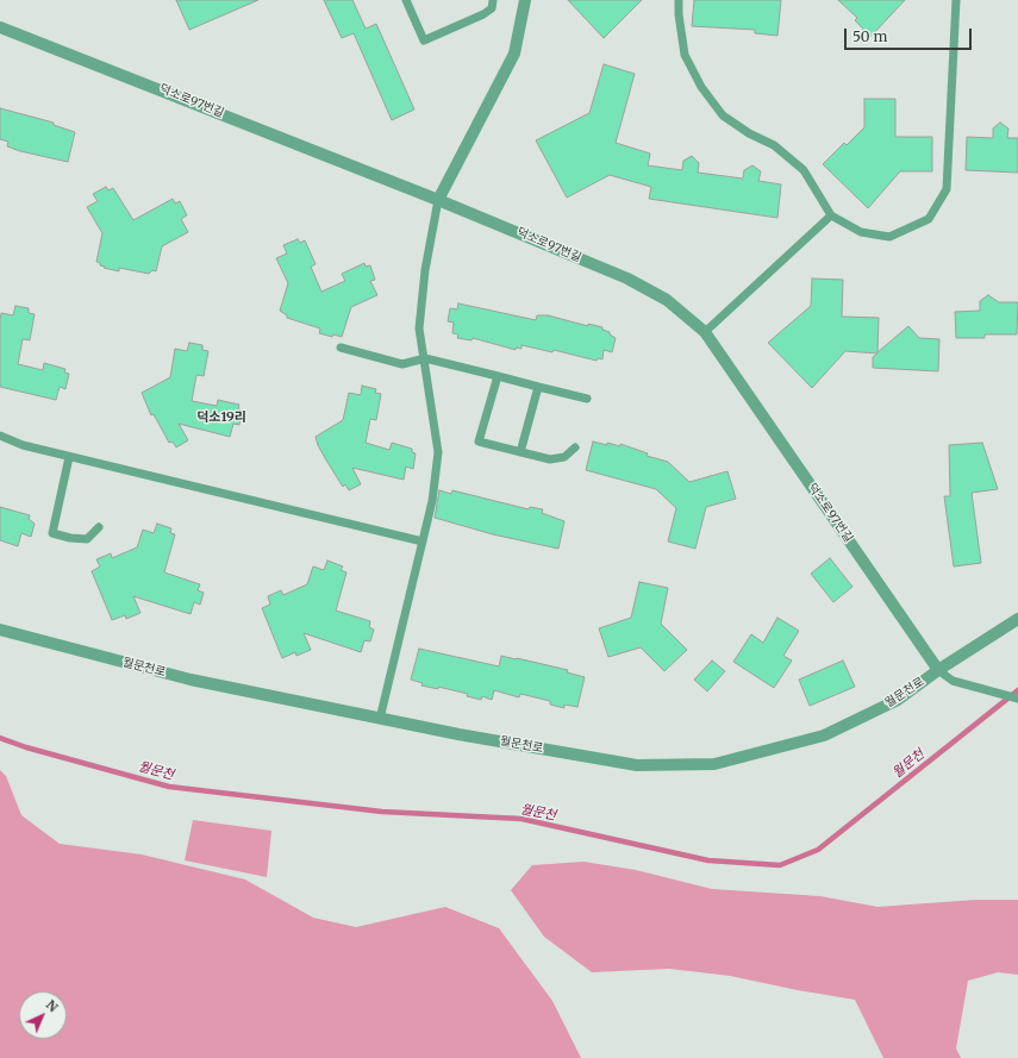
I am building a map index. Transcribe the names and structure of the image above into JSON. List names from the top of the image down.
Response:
{
  "streets": {
    "street": ["덕소로97번길", "월문천로"]
  },
  "crossings": [
    ["덕소로97번길", "월문천로"]
  ],
  "districts": ["덕소19리"],
  "water": ["월문천"],
  "scale_bar": "50 m",
  "north": "top right"
}
